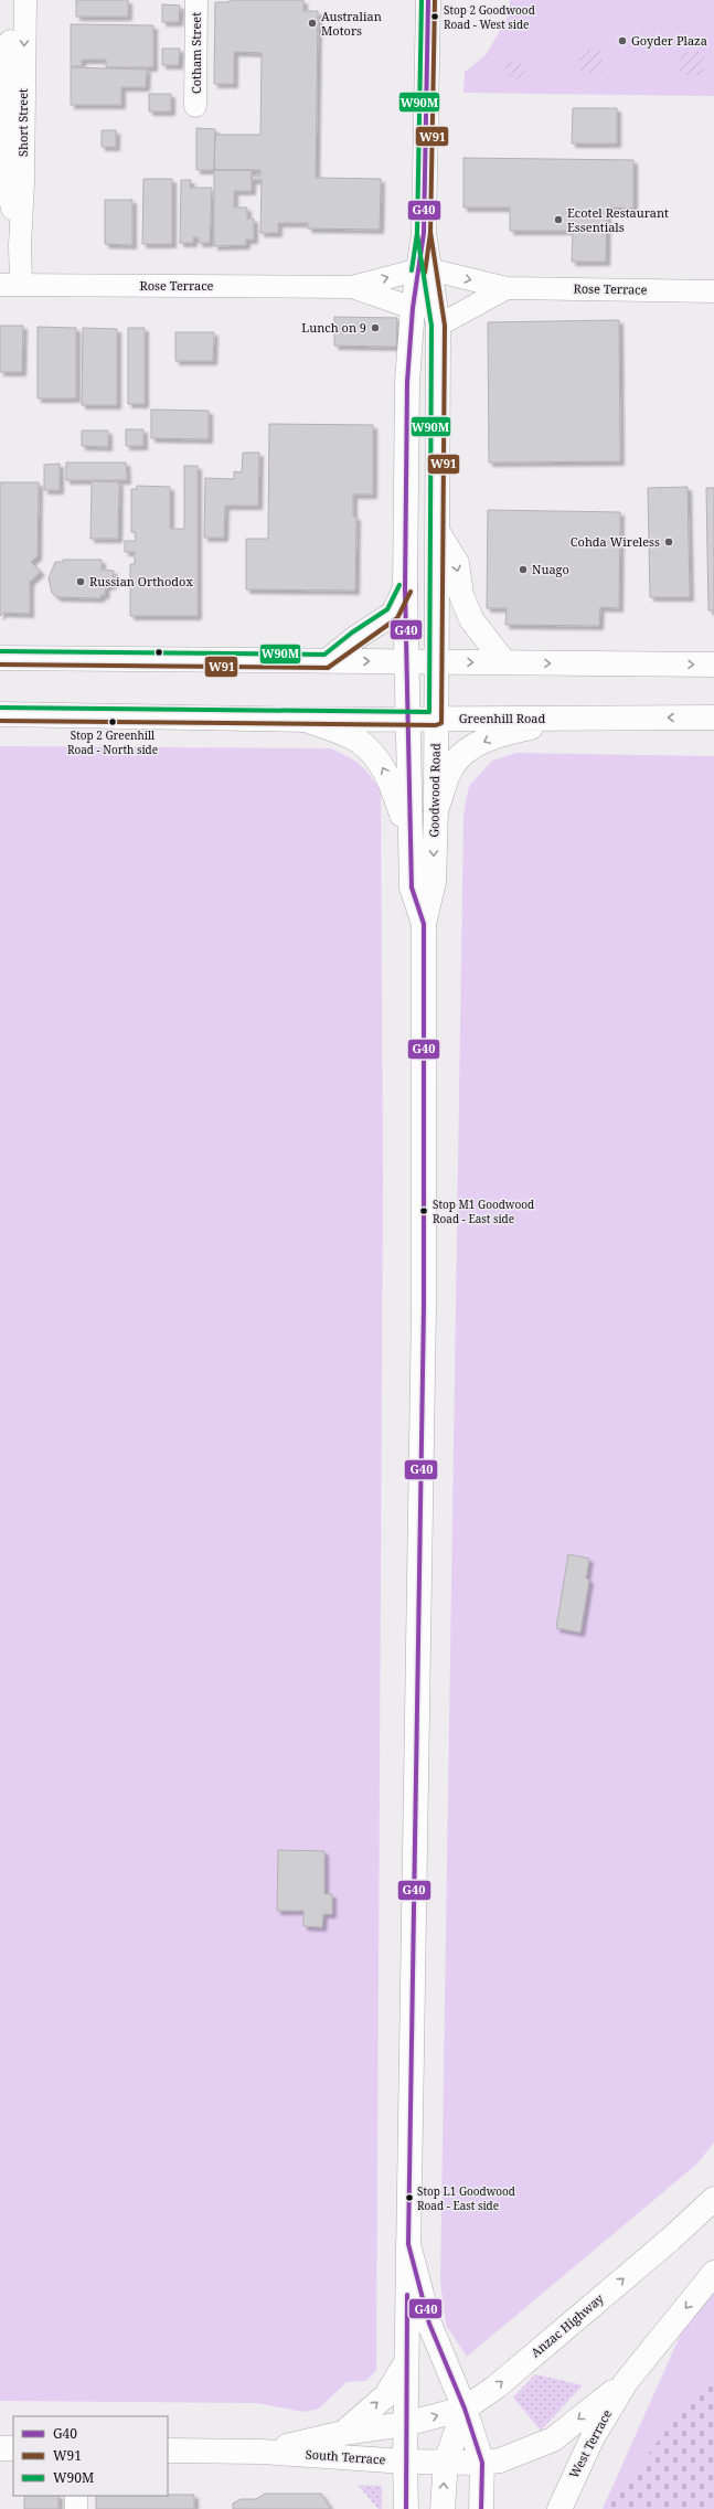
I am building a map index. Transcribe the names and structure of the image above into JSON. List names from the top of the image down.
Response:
{
  "streets": {
    "main road": [
      "Greenhill Road",
      "Goodwood Road",
      "Anzac Highway",
      "West Terrace",
      "South Terrace"
    ],
    "street": ["Cotham Street", "Short Street", "Rose Terrace"]
  },
  "crossings": [
    ["Short Street", "Rose Terrace"],
    ["Rose Terrace", "Goodwood Road"],
    ["Greenhill Road", "Goodwood Road"],
    ["Goodwood Road", "Anzac Highway"],
    ["Goodwood Road", "South Terrace"],
    ["Anzac Highway", "South Terrace"],
    ["West Terrace", "South Terrace"]
  ],
  "places": [
    "Stop 2 Goodwood Road - West side",
    "Australian Motors",
    "Goyder Plaza",
    "Ecotel Restaurant Essentials",
    "Lunch on 9",
    "Cohda Wireless",
    "Nuago",
    "Russian Orthodox",
    "Stop 2 Greenhill Road - North side",
    "Stop M1 Goodwood Road - East side",
    "Stop L1 Goodwood Road - East side"
  ],
  "lines": ["transit line G40", "transit line W91", "transit line W90M"],
  "legend": ["G40", "W91", "W90M"]
}
